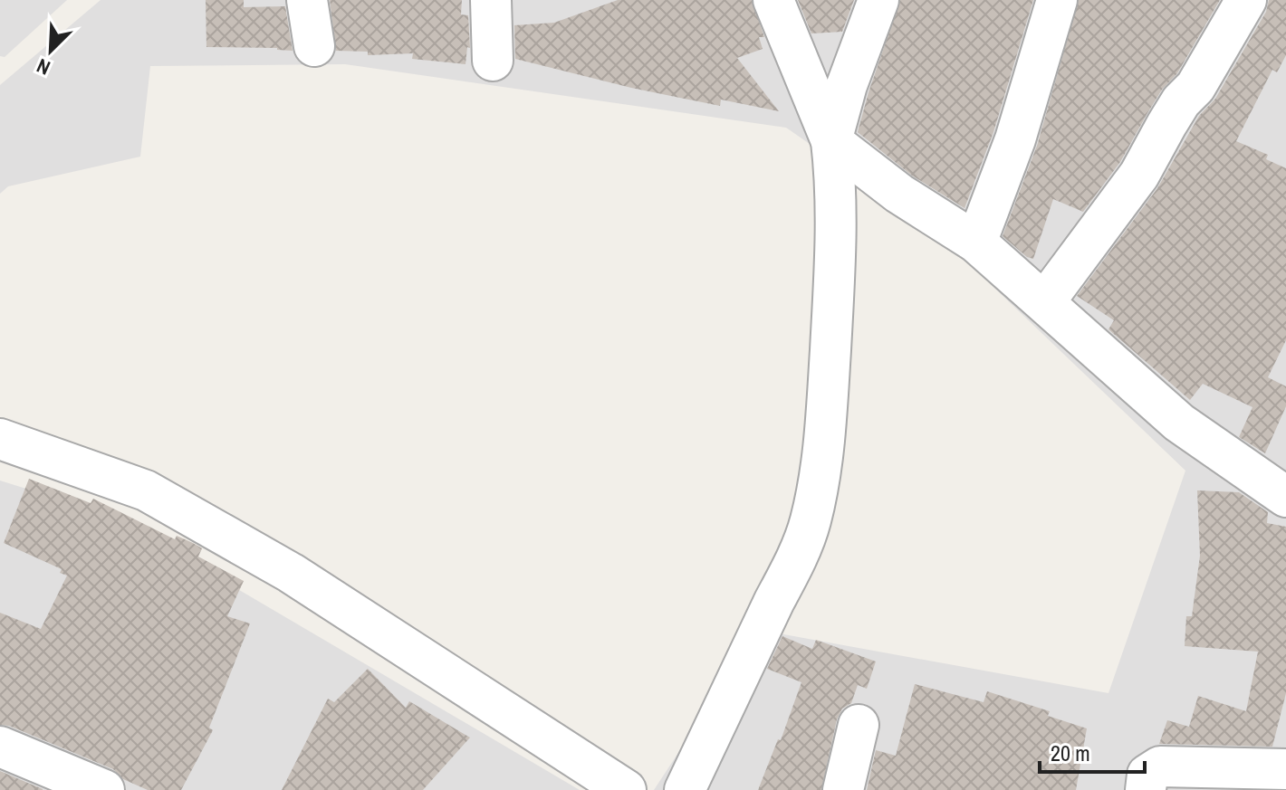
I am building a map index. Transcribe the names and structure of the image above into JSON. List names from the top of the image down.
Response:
{
  "scale_bar": "20 m",
  "north": "bottom left"
}
